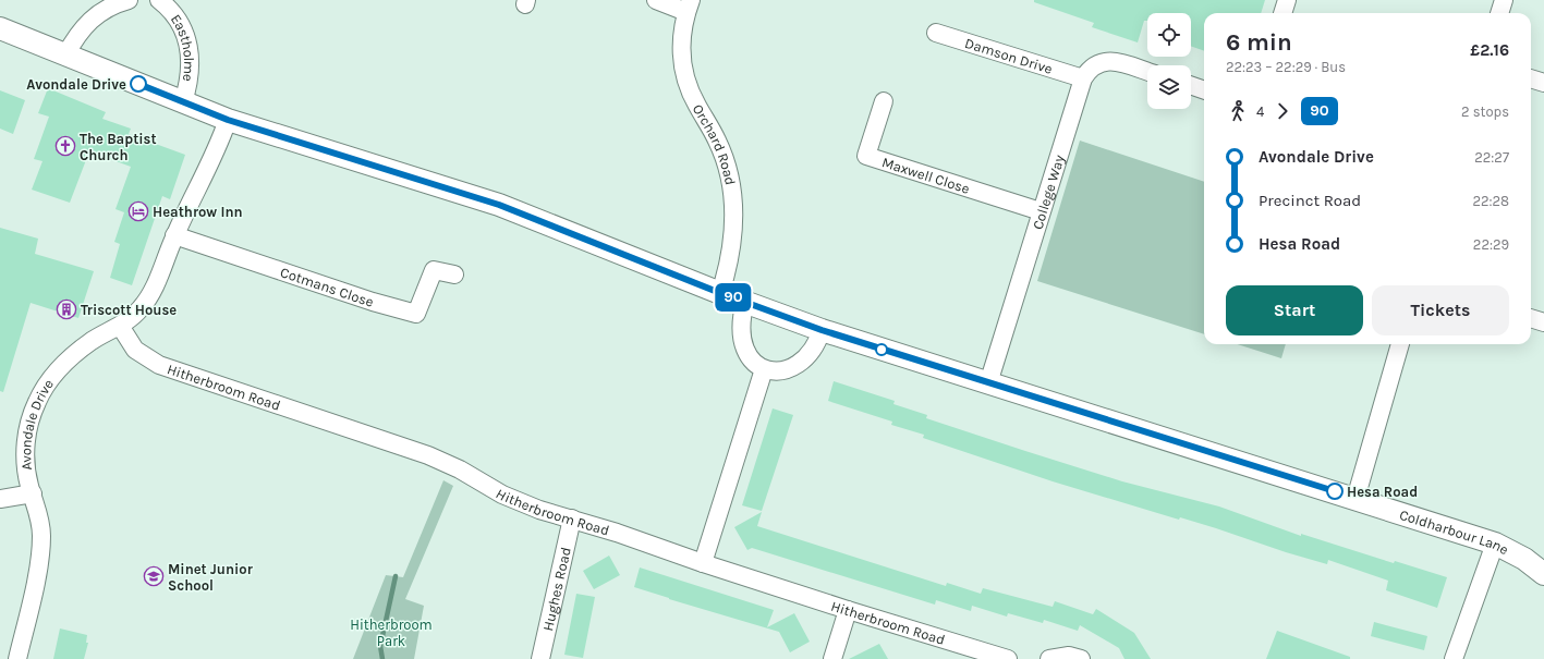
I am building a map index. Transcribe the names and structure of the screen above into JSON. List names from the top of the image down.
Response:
{
  "streets": {
    "street": [
      "Eastholme",
      "Damson Drive",
      "Orchard Road",
      "Maxwell Close",
      "College Way",
      "Cotmans Close",
      "Hitherbroom Road",
      "Avondale Drive",
      "Coldharbour Lane",
      "Hughes Road"
    ]
  },
  "crossings": [
    ["Eastholme", "Coldharbour Lane"],
    ["Damson Drive", "College Way"],
    ["Orchard Road", "Coldharbour Lane"],
    ["Maxwell Close", "College Way"],
    ["College Way", "Coldharbour Lane"],
    ["Cotmans Close", "Avondale Drive"],
    ["Hitherbroom Road", "Avondale Drive"],
    ["Hitherbroom Road", "Hughes Road"],
    ["Avondale Drive", "Coldharbour Lane"]
  ],
  "parks": ["Hitherbroom Park"],
  "places": {
    "other": ["Avondale Drive", "Hesa Road"],
    "church": ["The Baptist Church"],
    "hotel": ["Heathrow Inn"],
    "building": ["Triscott House"],
    "school or university": ["Minet Junior School"]
  },
  "lines": ["bus line 90"],
  "page": {
    "on_map": "90",
    "heading": ["6 min", "22:23 – 22:29 · Bus", "£2.16"],
    "legs": ["4", "90", "2 stops"],
    "list": [
      {
        "name": "Avondale Drive",
        "value": "22:27"
      },
      {
        "name": "Precinct Road",
        "value": "22:28"
      },
      {
        "name": "Hesa Road",
        "value": "22:29"
      }
    ],
    "buttons": ["Start", "Tickets"]
  }
}
